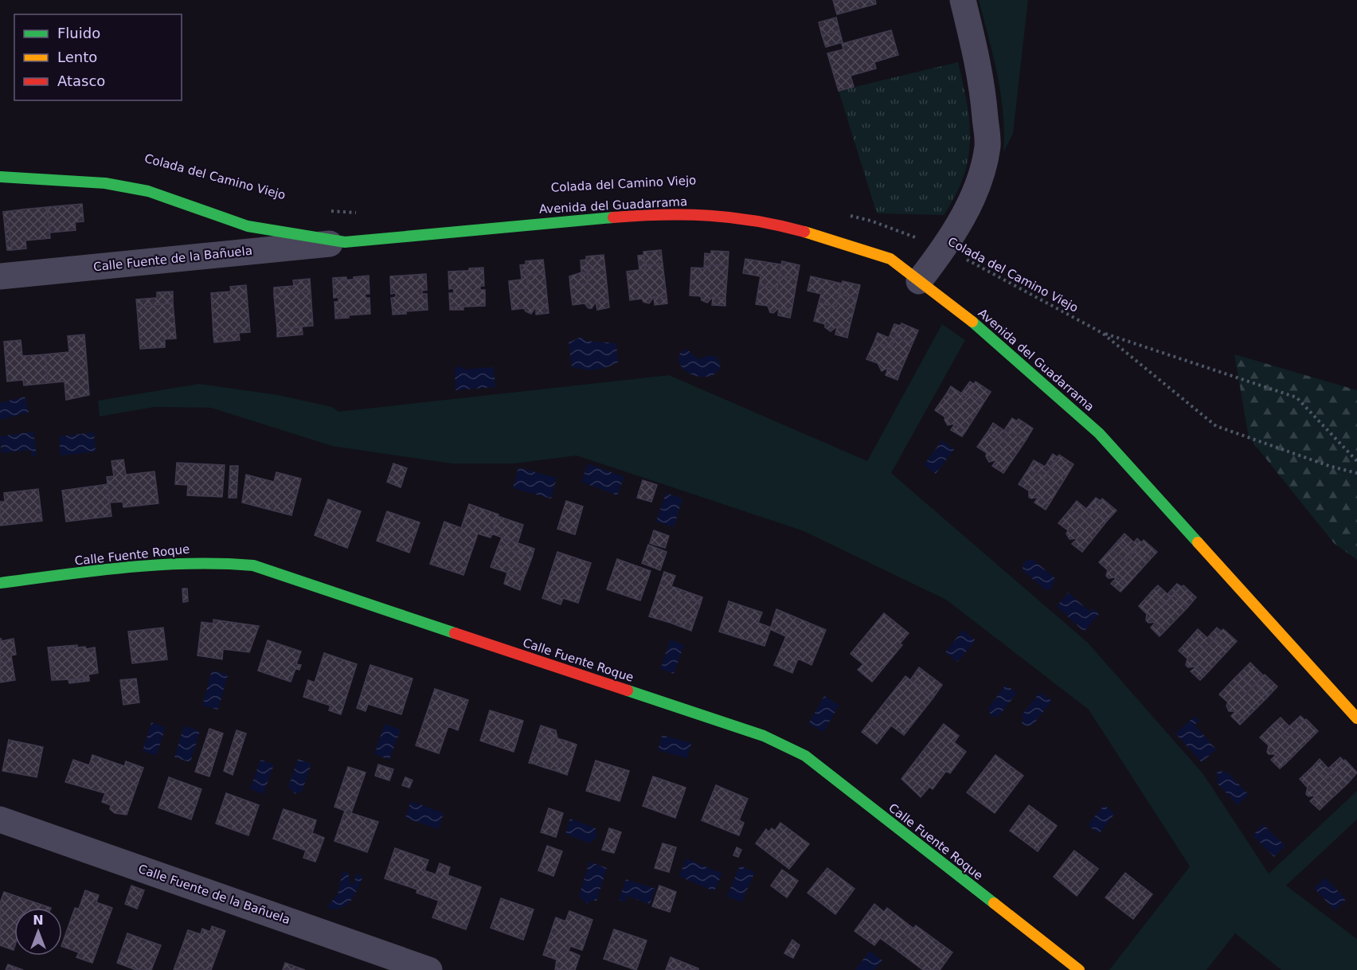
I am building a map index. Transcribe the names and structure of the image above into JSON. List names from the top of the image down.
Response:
{
  "streets": {
    "street": ["Avenida del Guadarrama", "Calle Fuente de la Bañuela", "Calle Fuente Roque"],
    "path": ["Colada del Camino Viejo"]
  },
  "crossings": [
    ["Avenida del Guadarrama", "Calle Fuente de la Bañuela"]
  ],
  "legend": ["Fluido", "Lento", "Atasco"],
  "north": "top"
}
